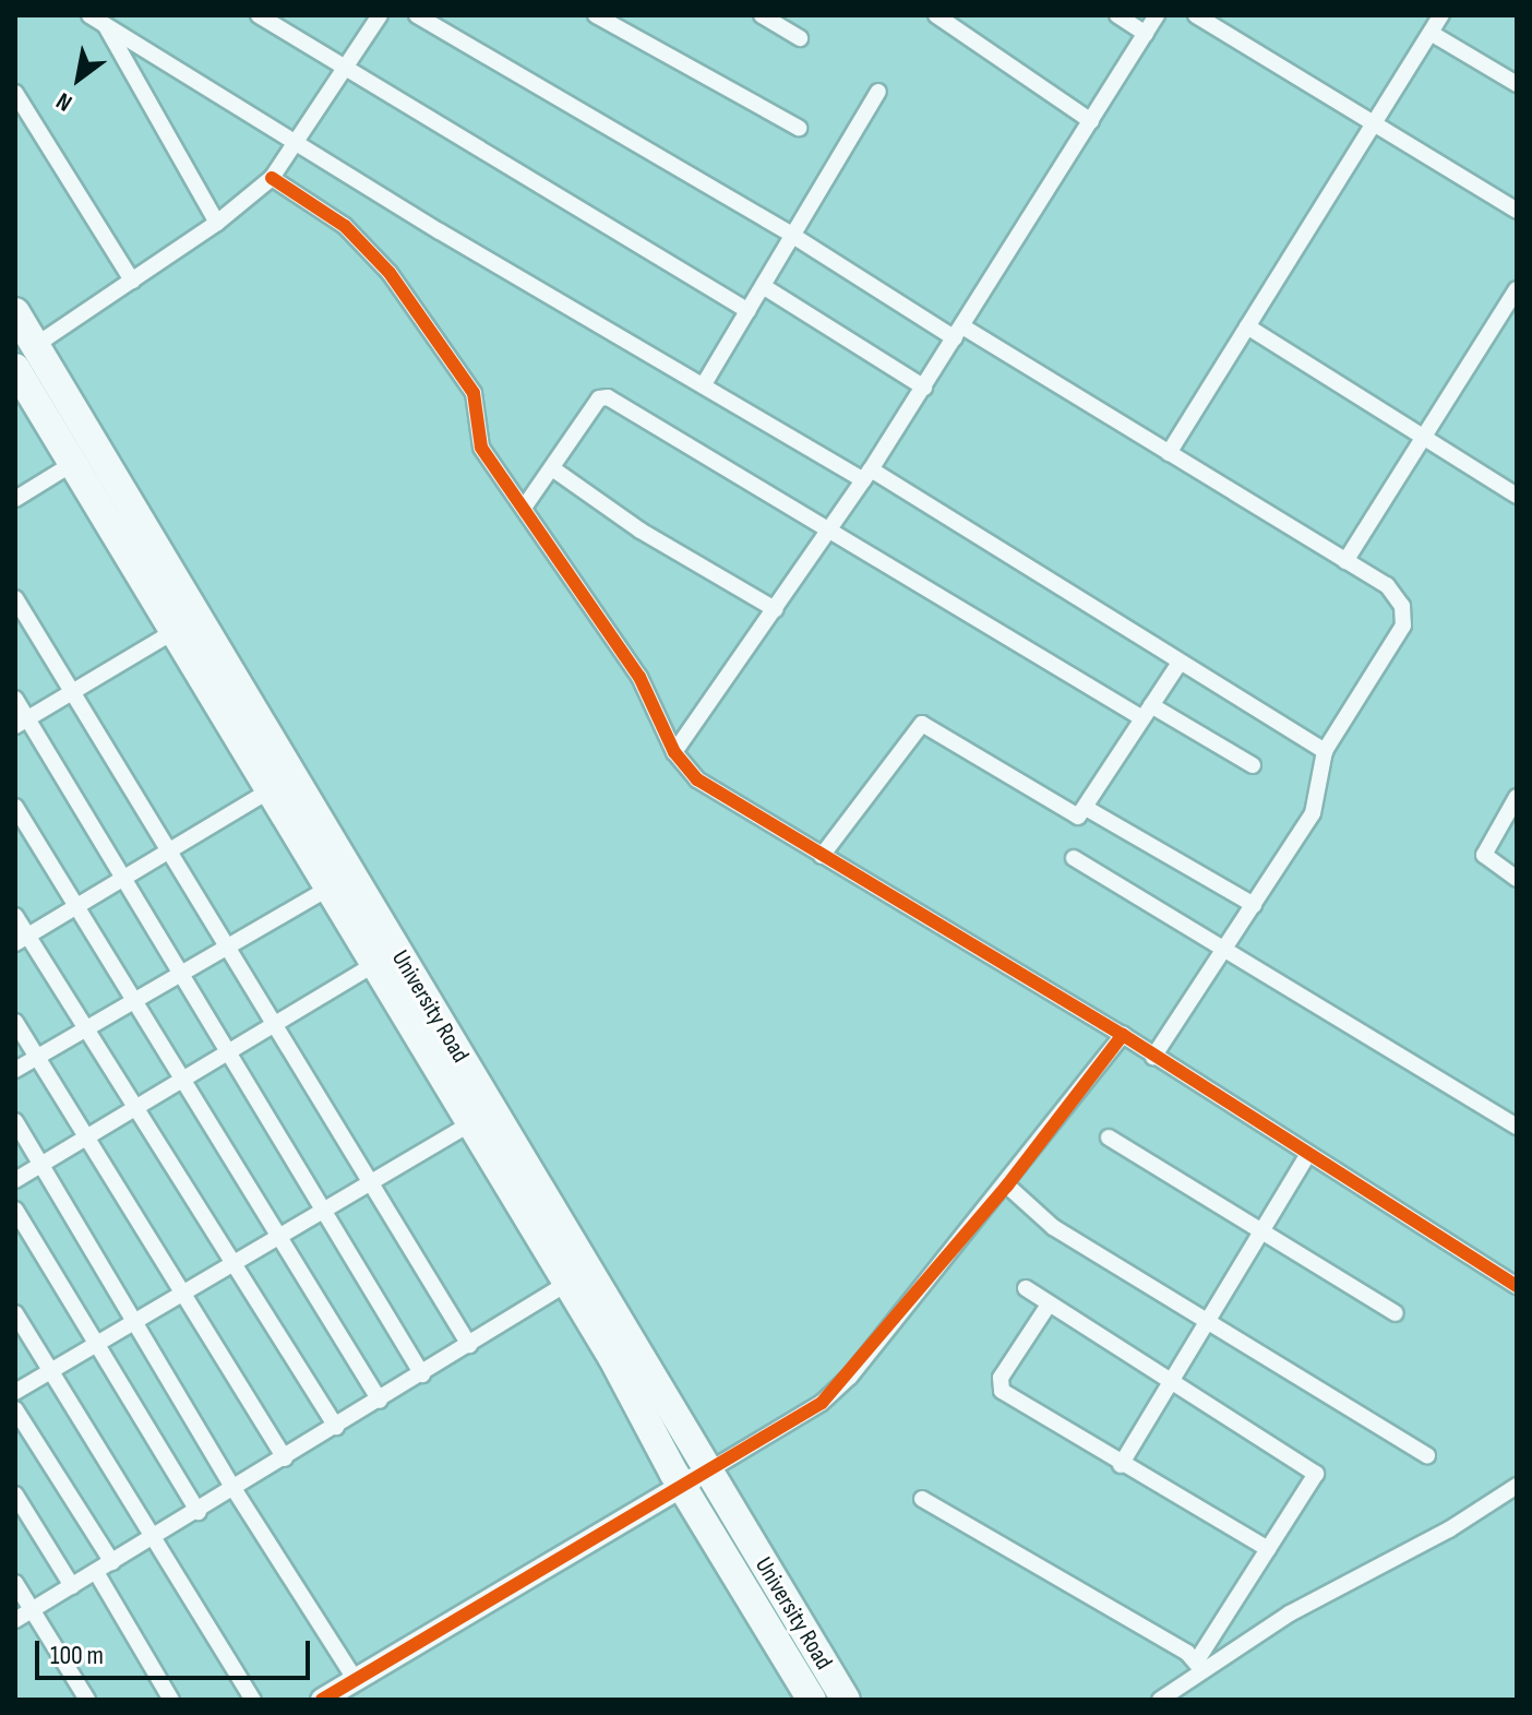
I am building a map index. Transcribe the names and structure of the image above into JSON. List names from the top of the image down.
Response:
{
  "streets": {
    "highway": ["University Road"]
  },
  "scale_bar": "100 m",
  "north": "bottom left"
}
